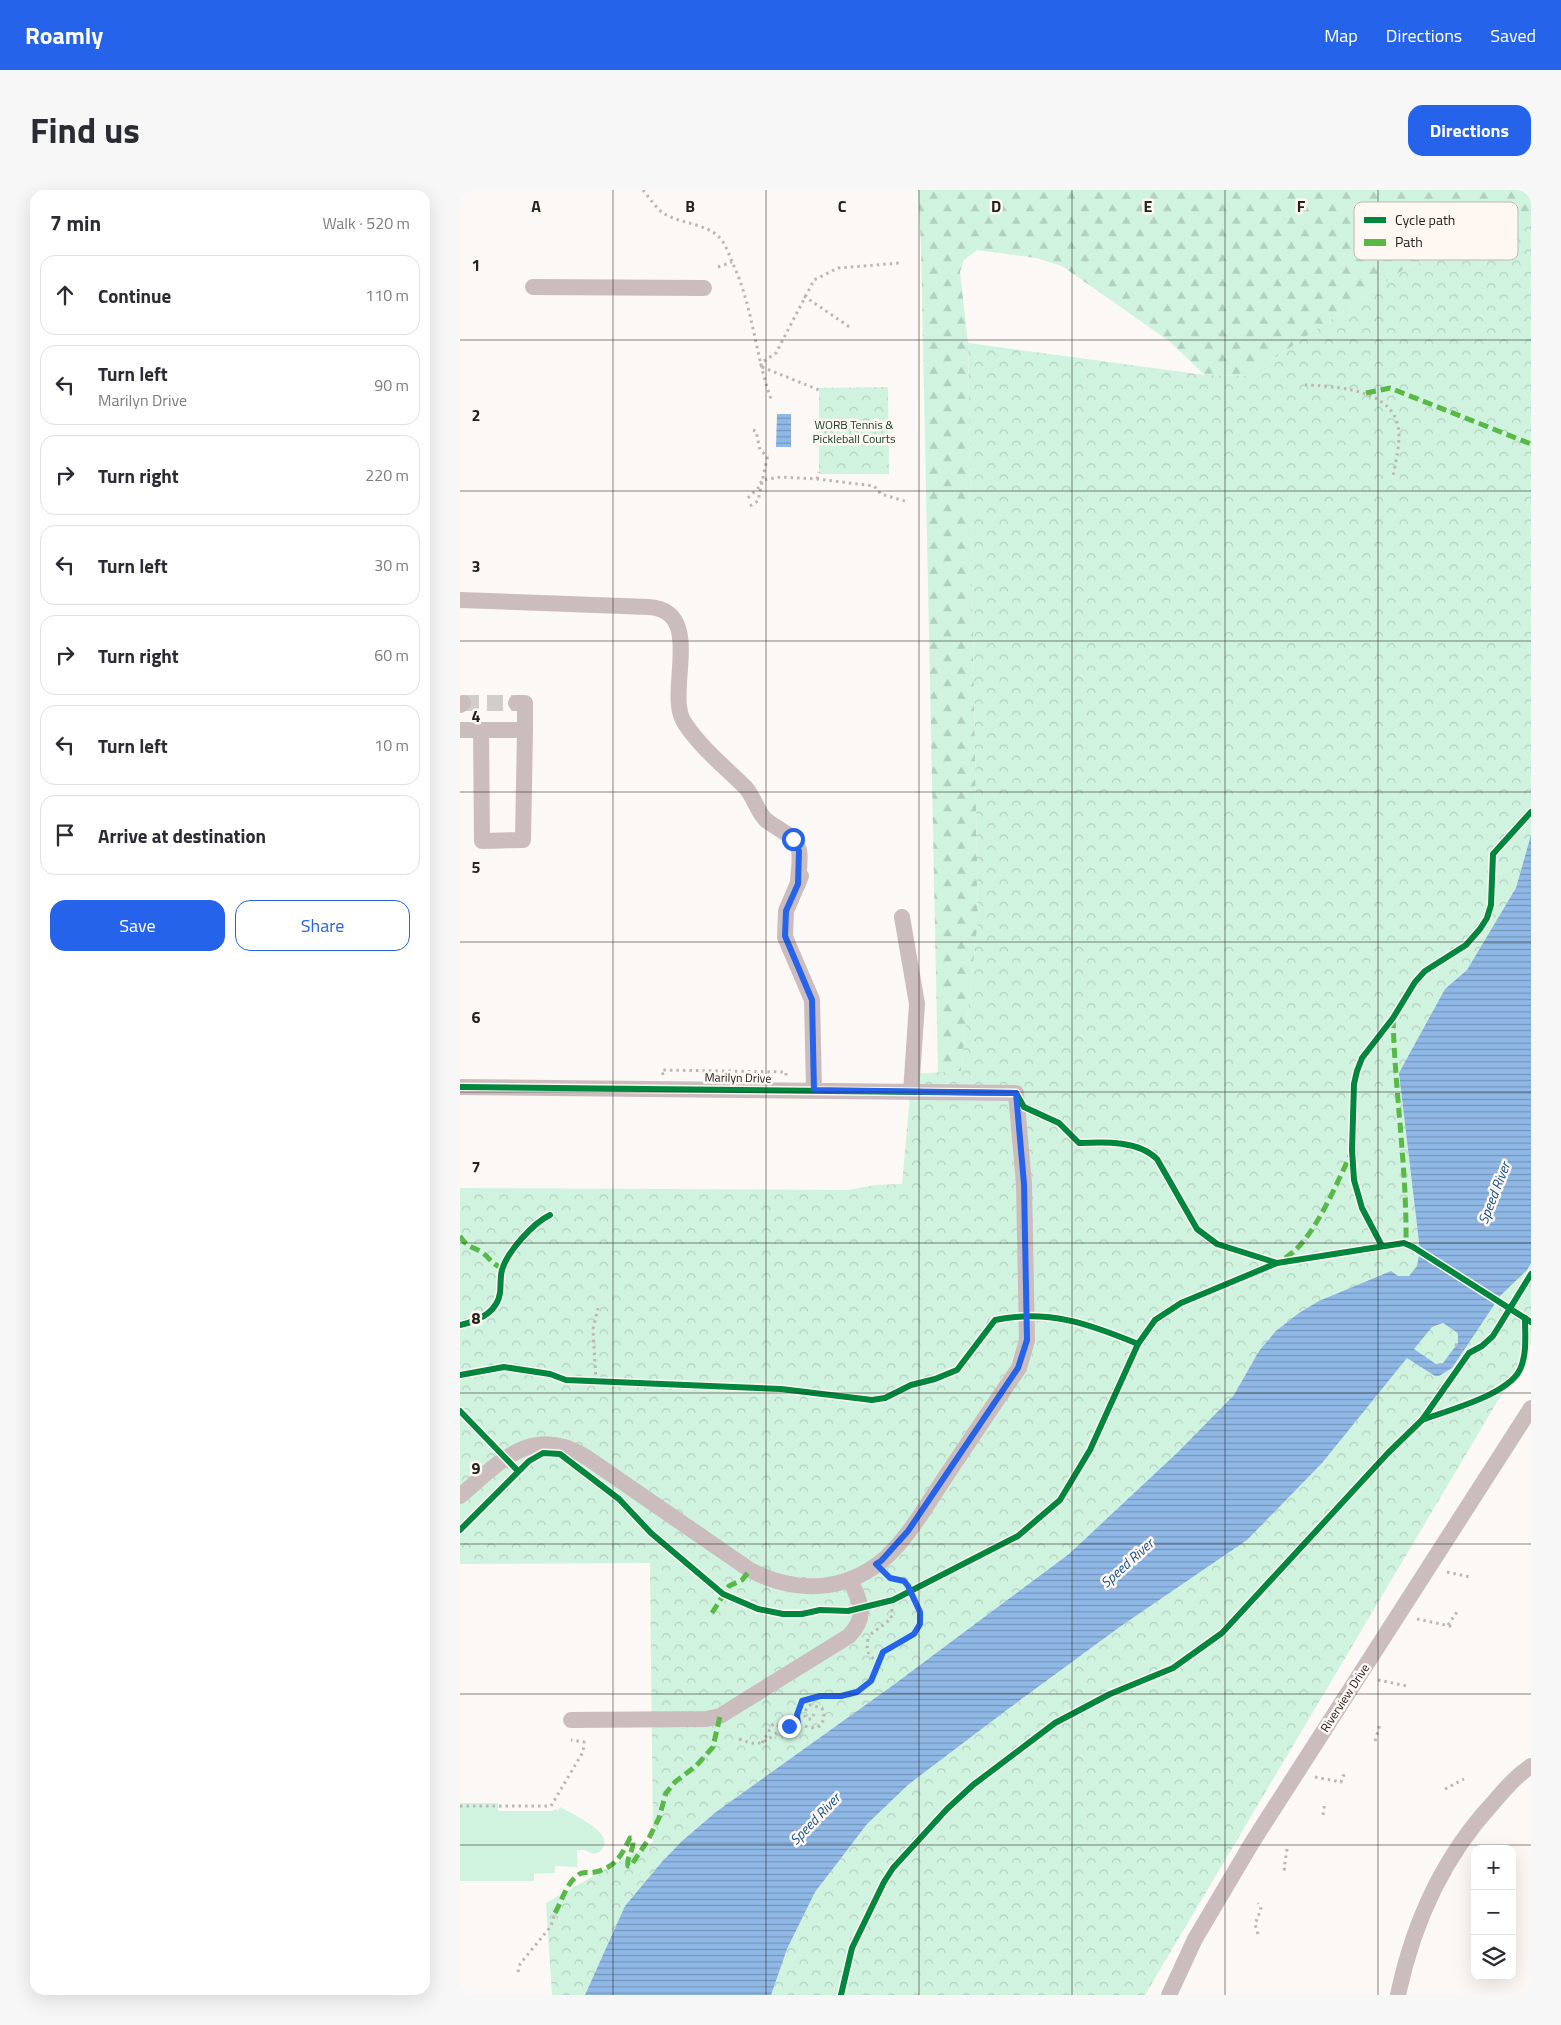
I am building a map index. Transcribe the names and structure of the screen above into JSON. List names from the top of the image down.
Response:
{
  "streets": {
    "street": ["Marilyn Drive", "Riverview Drive"]
  },
  "water": ["Speed River"],
  "parks": ["WORB Tennis & Pickleball Courts"],
  "legend": ["Cycle path", "Path"],
  "page": {
    "header": "Roamly",
    "nav": ["Map", "Directions", "Saved"],
    "title": "Find us",
    "buttons": [
      "Directions",
      ["Save", "Share"]
    ],
    "heading": ["7 min", "Walk · 520 m"],
    "list": [
      ["Continue", "110 m"],
      ["Turn left", "Marilyn Drive", "90 m"],
      ["Turn right", "220 m"],
      ["Turn left", "30 m"],
      ["Turn right", "60 m"],
      ["Turn left", "10 m"],
      "Arrive at destination"
    ],
    "map_buttons": ["+", "−"]
  },
  "grid": {
    "columns": [
      "A",
      "B",
      "C",
      "D",
      "E",
      "F"
    ],
    "rows": [
      "1",
      "2",
      "3",
      "4",
      "5",
      "6",
      "7",
      "8",
      "9"
    ]
  }
}
